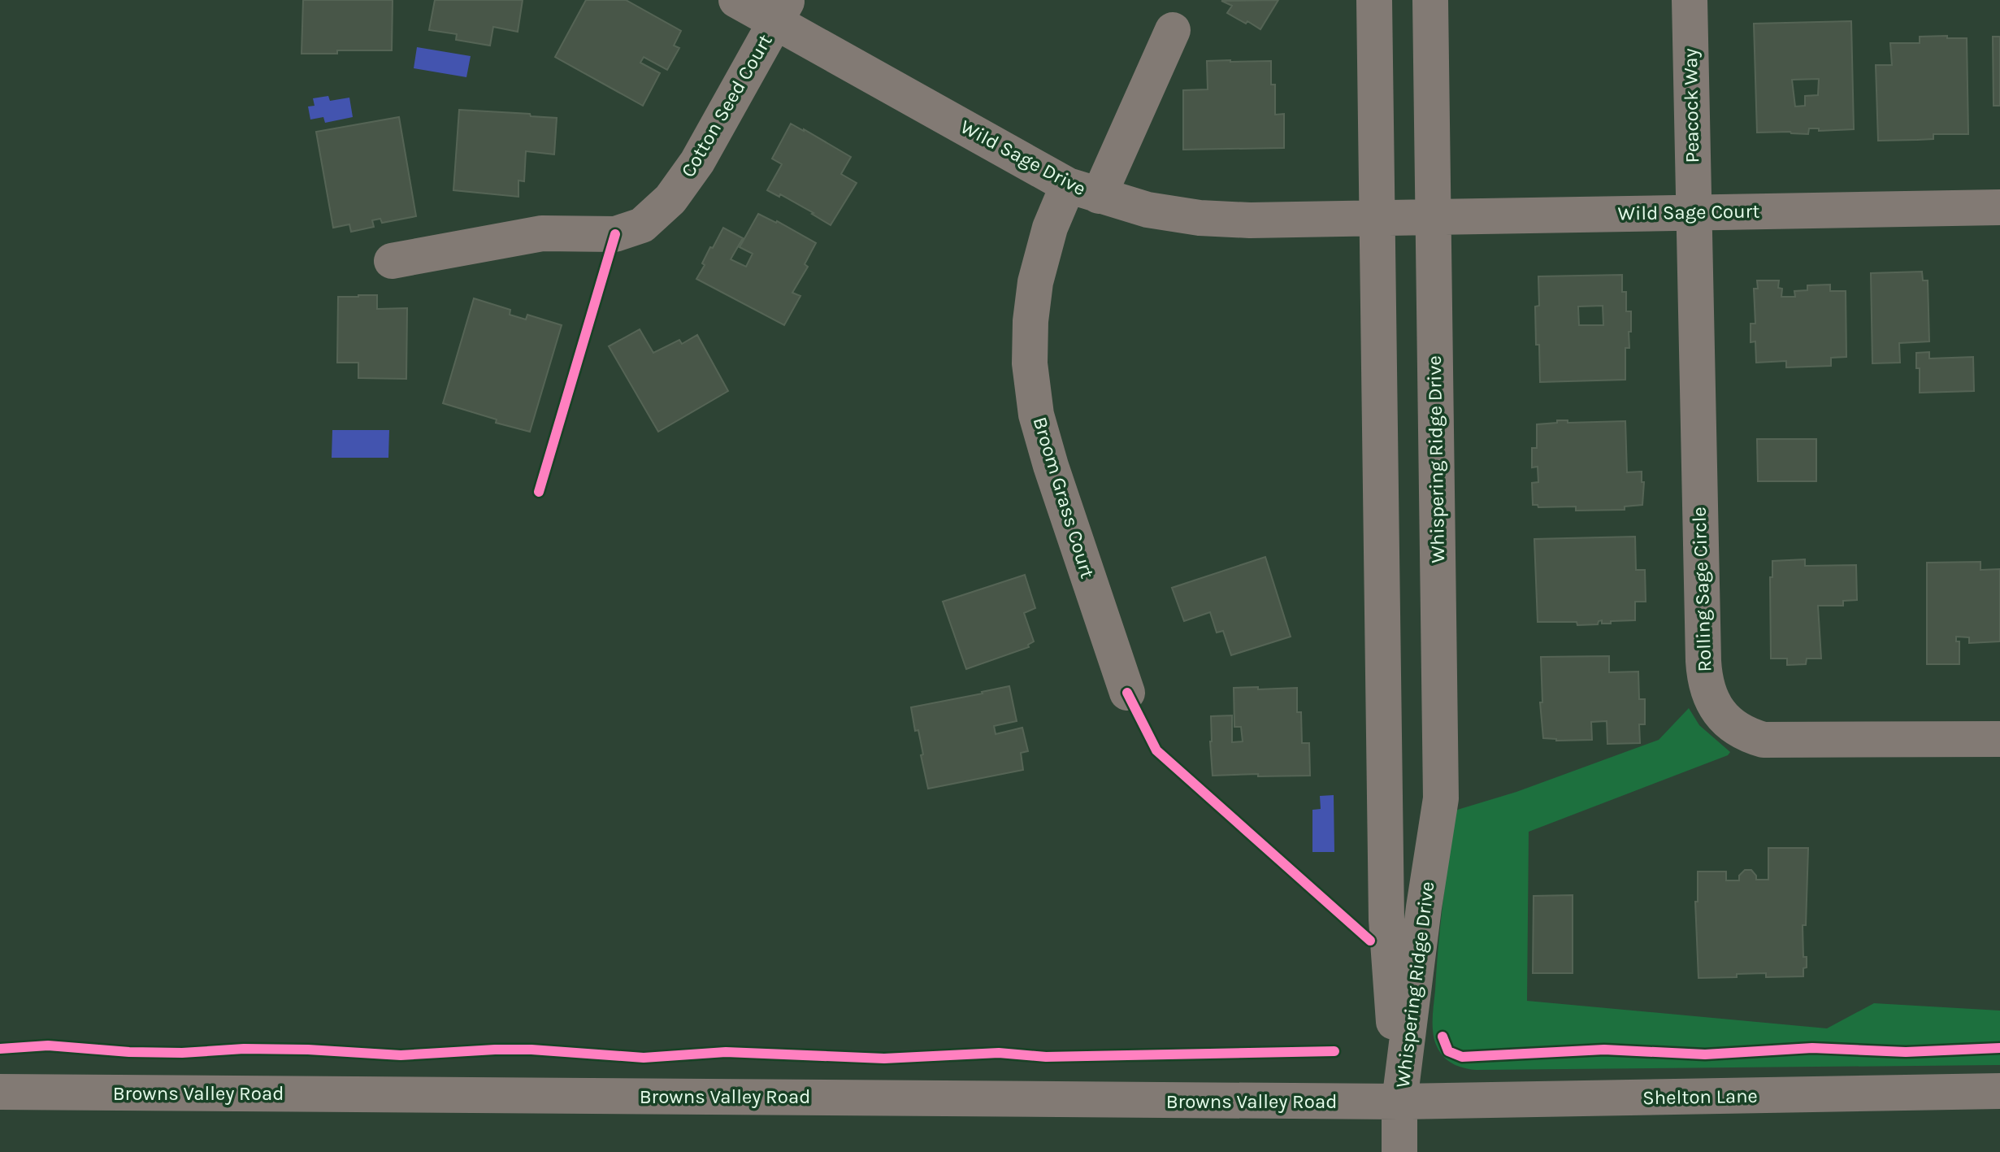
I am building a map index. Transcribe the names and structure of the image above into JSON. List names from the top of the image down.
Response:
{
  "streets": {
    "street": [
      "Cotton Seed Court",
      "Peacock Way",
      "Wild Sage Drive",
      "Wild Sage Court",
      "Whispering Ridge Drive",
      "Broom Grass Court",
      "Rolling Sage Circle",
      "Browns Valley Road",
      "Shelton Lane"
    ]
  },
  "crossings": [
    ["Cotton Seed Court", "Wild Sage Drive"],
    ["Peacock Way", "Wild Sage Court"],
    ["Peacock Way", "Rolling Sage Circle"],
    ["Wild Sage Drive", "Wild Sage Court"],
    ["Wild Sage Drive", "Whispering Ridge Drive"],
    ["Wild Sage Drive", "Broom Grass Court"],
    ["Wild Sage Court", "Whispering Ridge Drive"],
    ["Wild Sage Court", "Rolling Sage Circle"],
    ["Whispering Ridge Drive", "Browns Valley Road"],
    ["Whispering Ridge Drive", "Shelton Lane"],
    ["Browns Valley Road", "Shelton Lane"]
  ]
}
